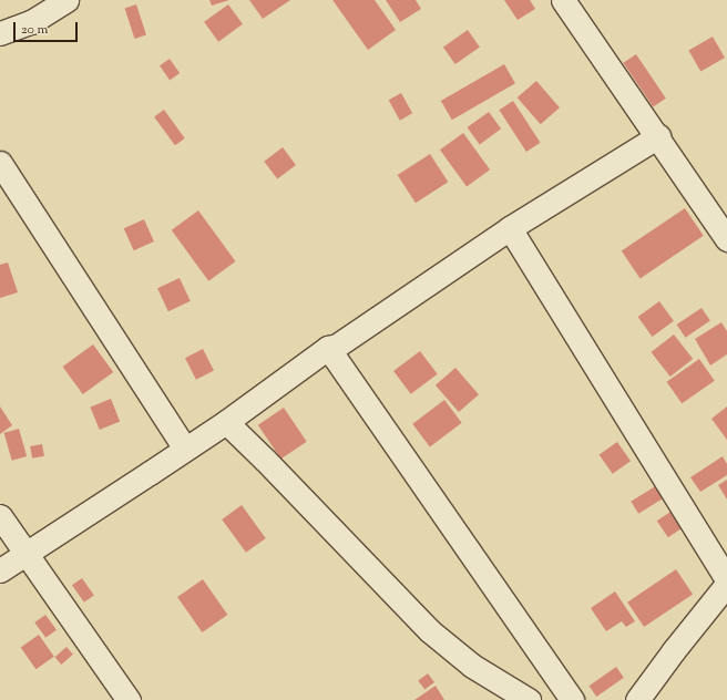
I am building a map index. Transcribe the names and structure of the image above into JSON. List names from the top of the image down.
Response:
{
  "scale_bar": "20 m"
}
